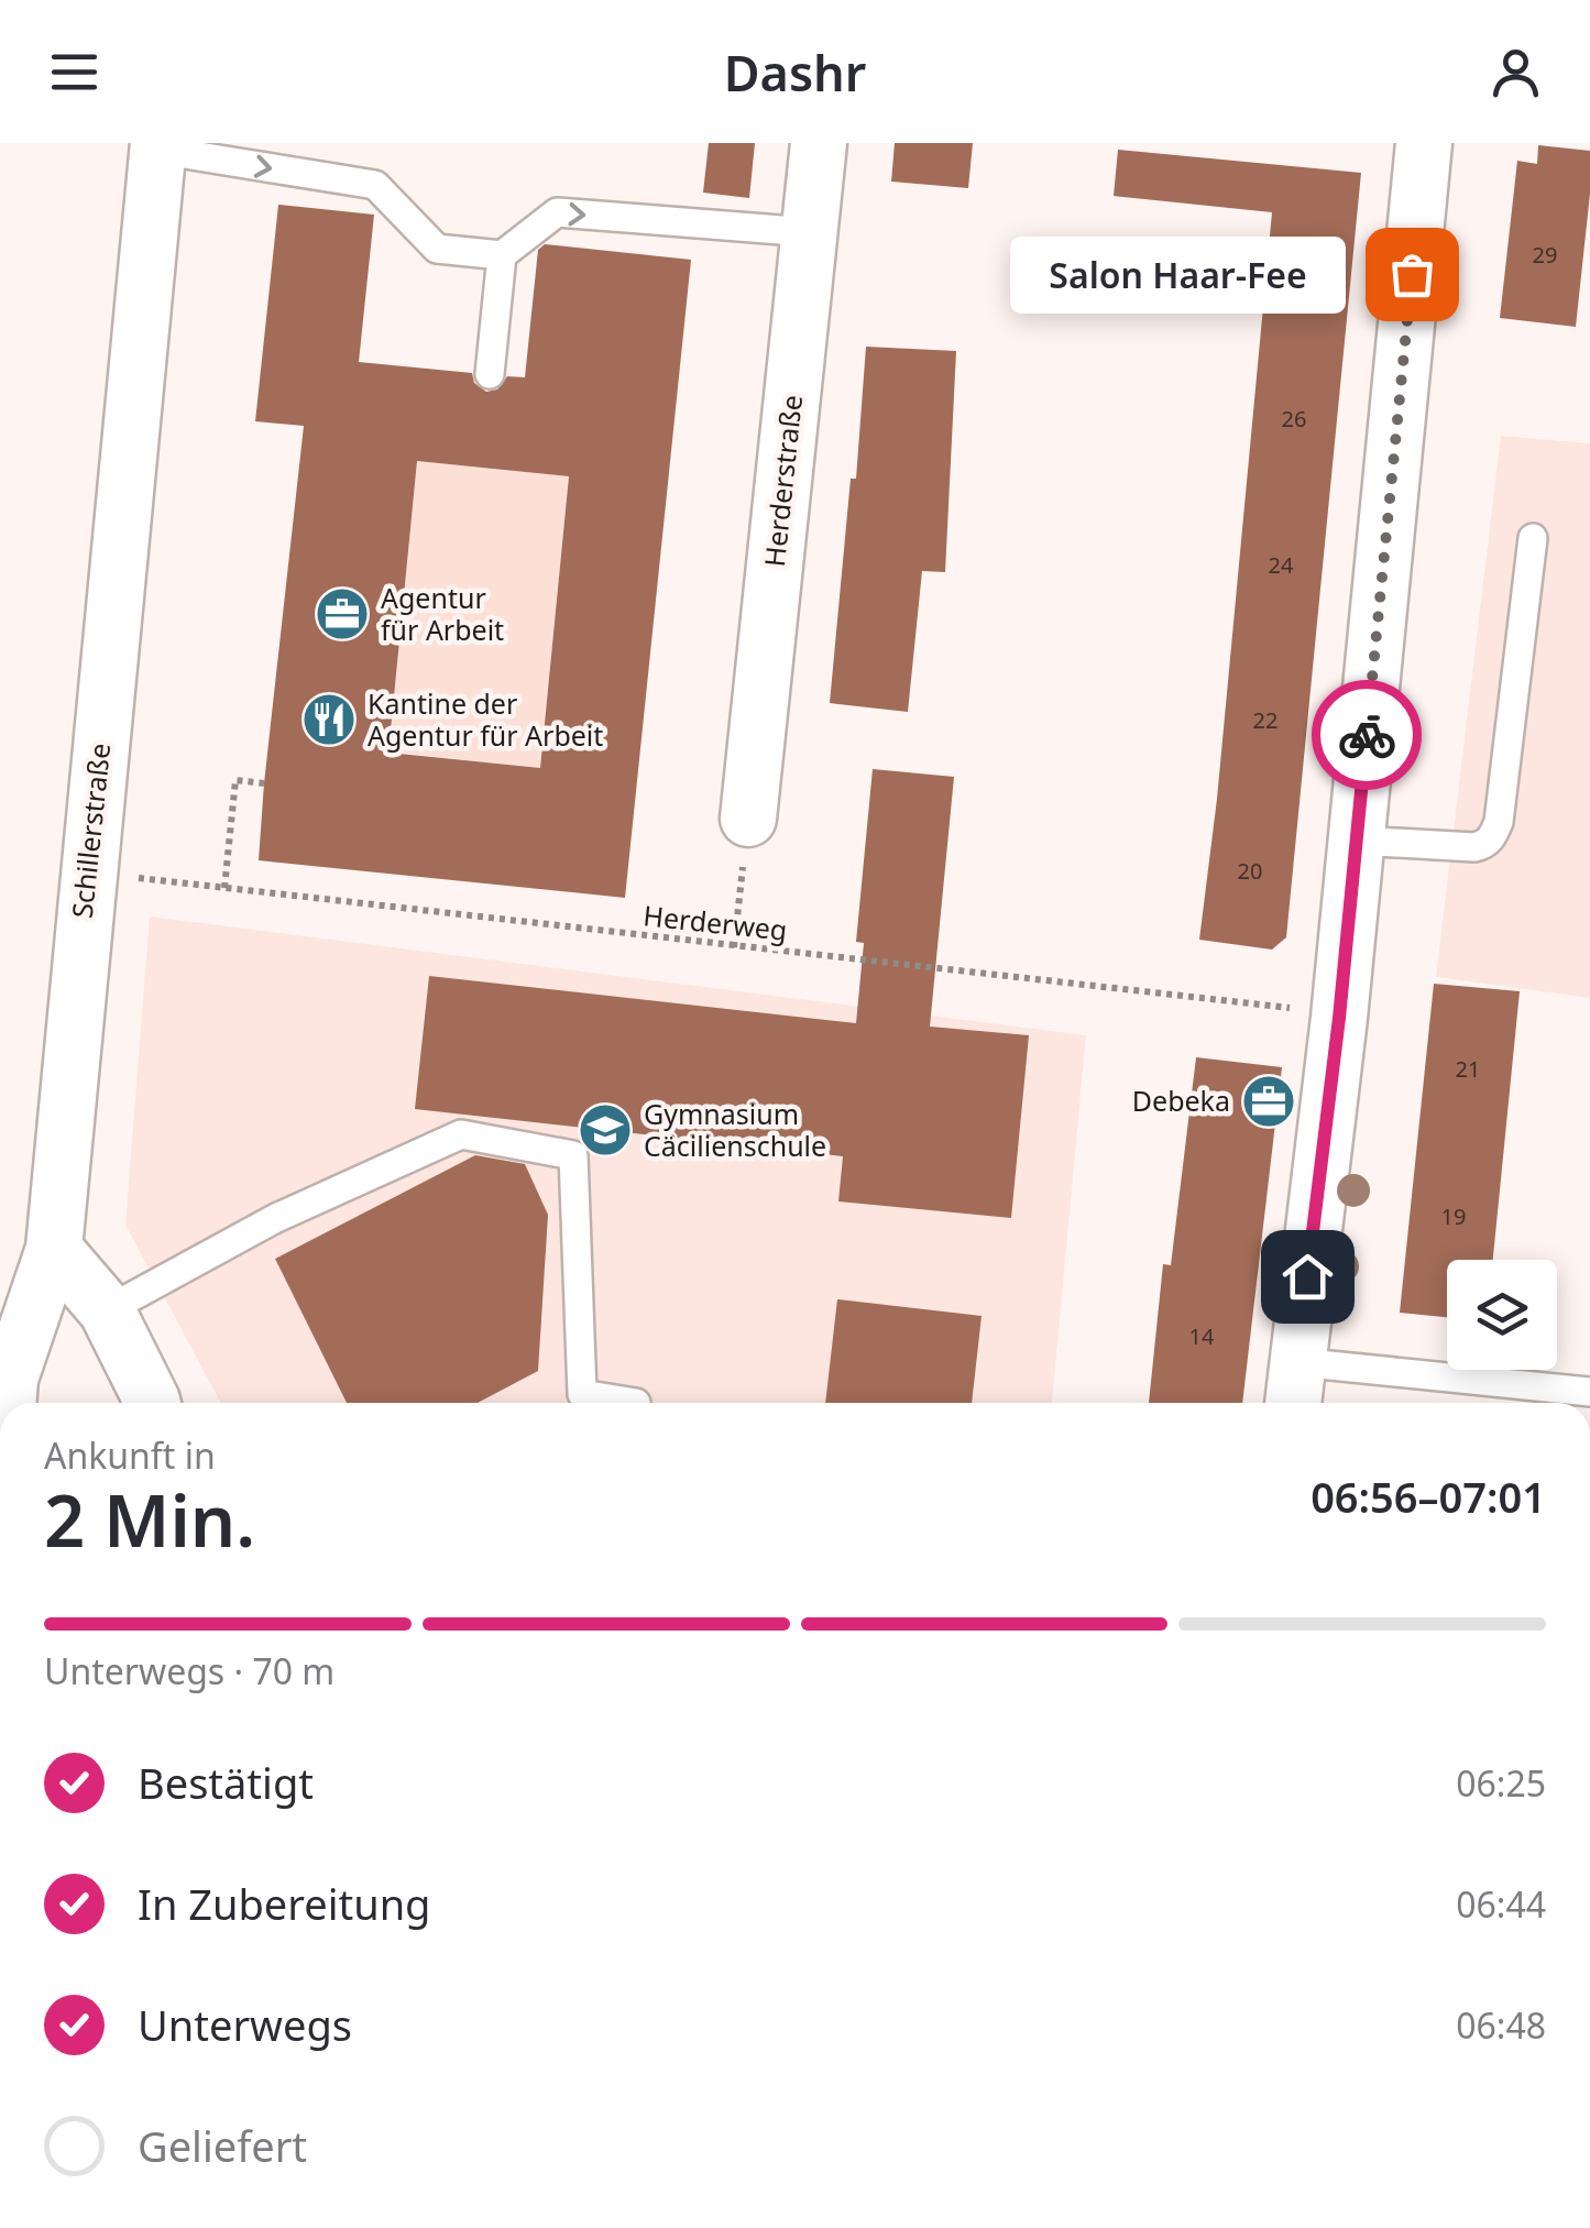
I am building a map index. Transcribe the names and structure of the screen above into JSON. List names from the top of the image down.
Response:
{
  "streets": {
    "street": ["Herderstraße", "Schillerstraße"],
    "path": ["Herderweg"]
  },
  "crossings": [
    ["Schillerstraße", "Herderweg"]
  ],
  "places": {
    "other": ["Salon Haar-Fee"],
    "office": ["Agentur für Arbeit", "Debeka"],
    "restaurant": ["Kantine der Agentur für Arbeit"],
    "school or university": ["Gymnasium Cäcilienschule"]
  },
  "house_numbers": [
    "29",
    "26",
    "24",
    "22",
    "20",
    "21",
    "19",
    "14"
  ],
  "page": {
    "header": "Dashr",
    "bubble": "Salon Haar-Fee",
    "heading": ["2 Min.", "Ankunft in", "06:56–07:01"],
    "bar": "Unterwegs · 70 m",
    "list": [
      ["Bestätigt", "06:25"],
      ["In Zubereitung", "06:44"],
      ["Unterwegs", "06:48"],
      "Geliefert"
    ]
  }
}
